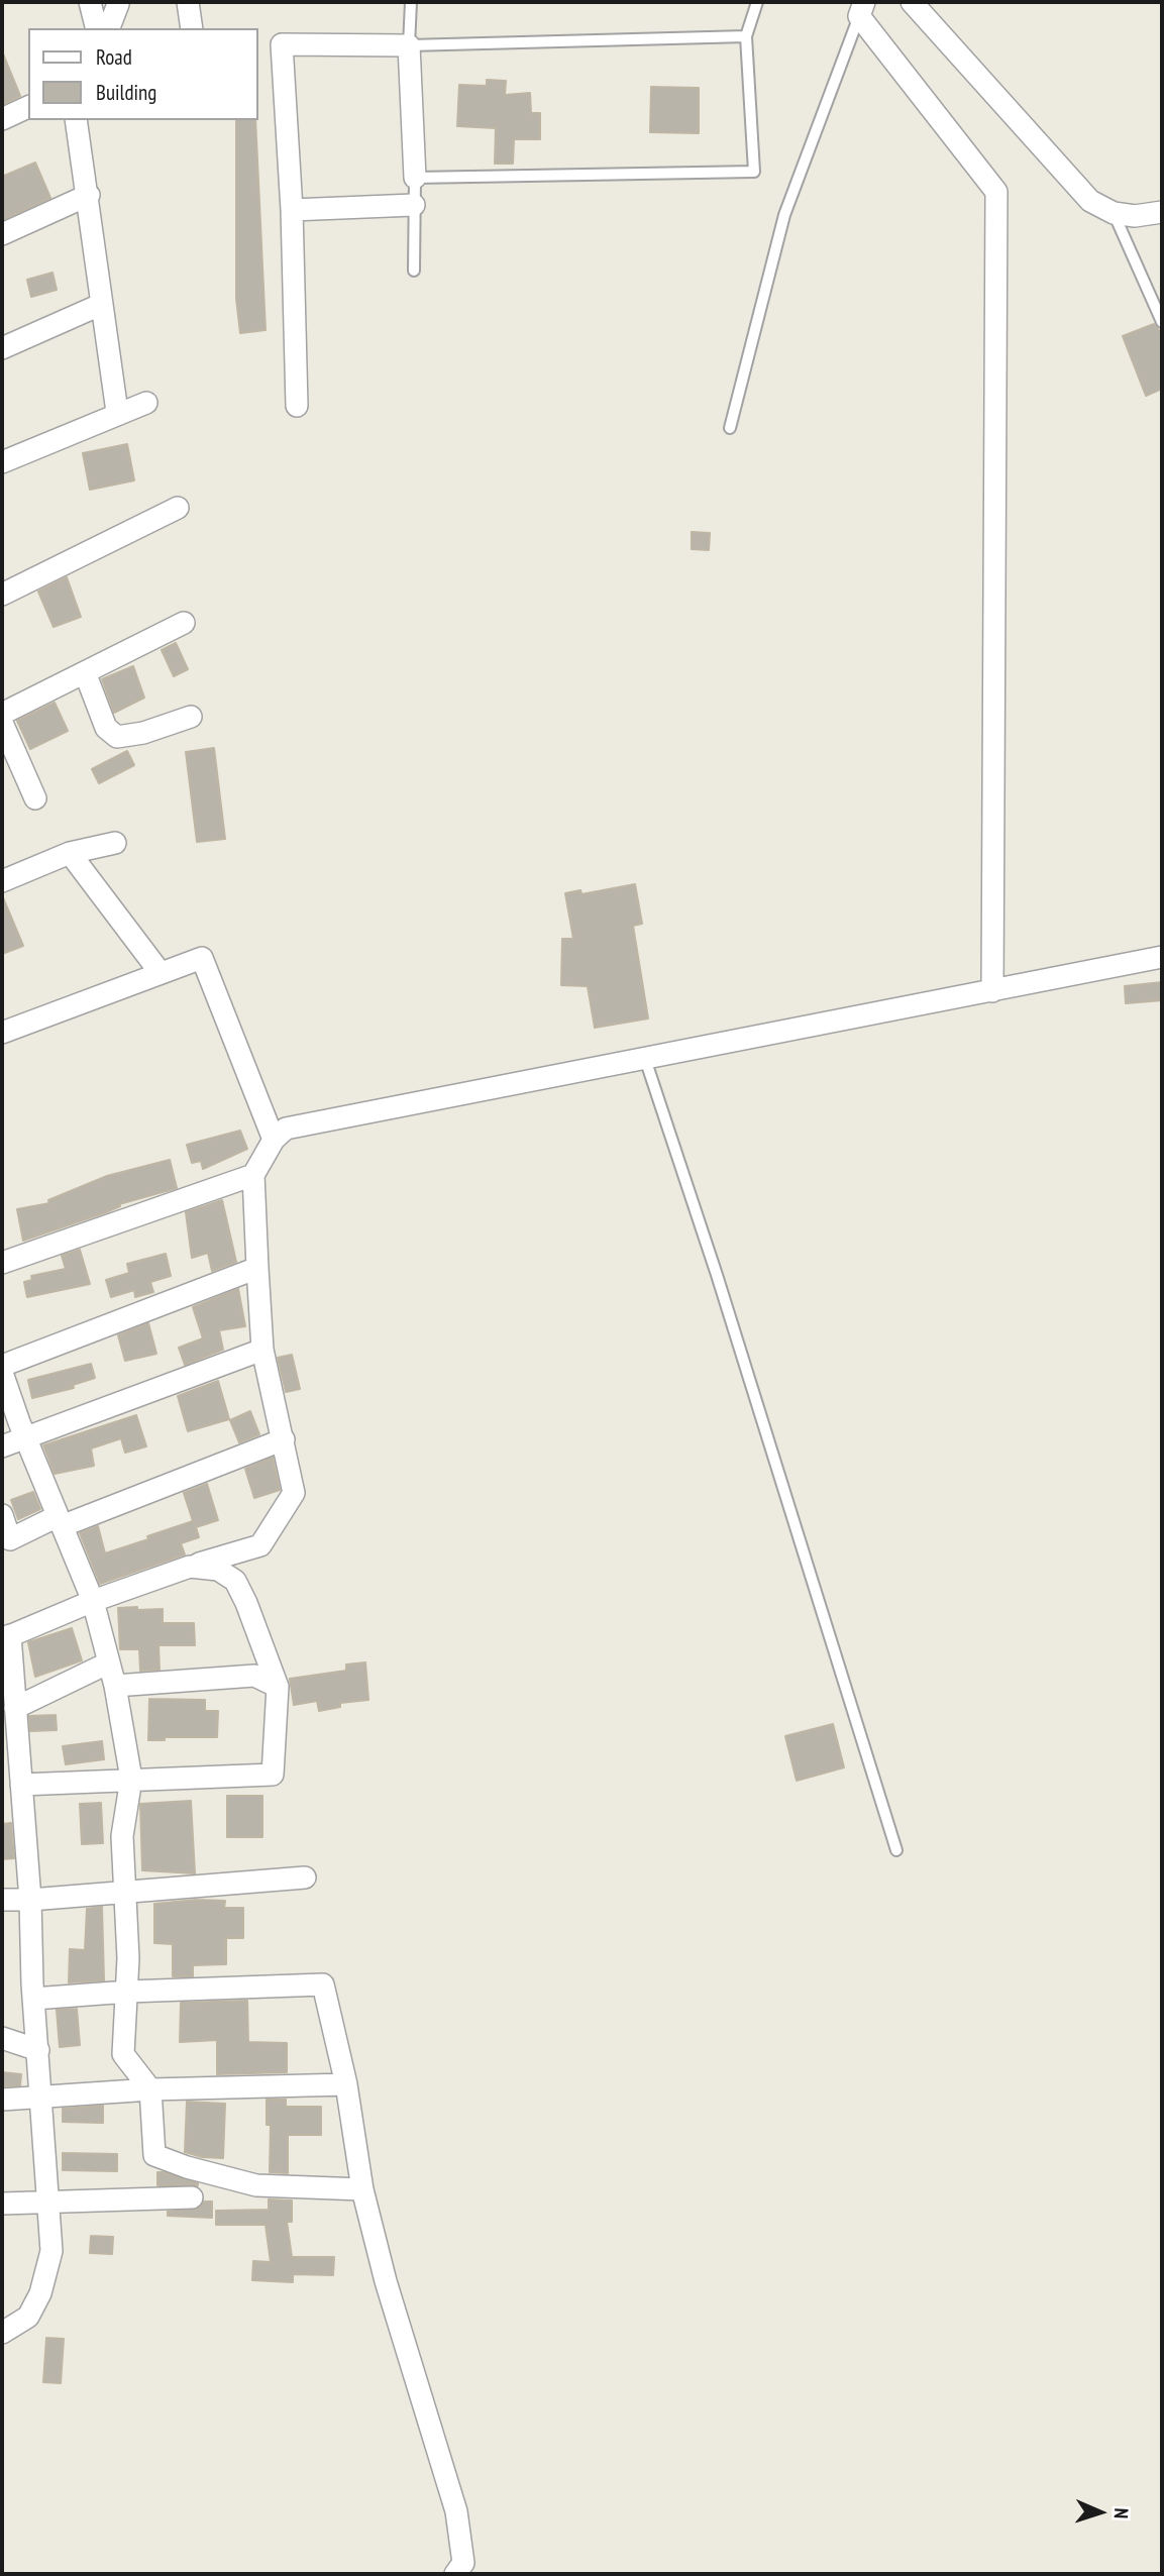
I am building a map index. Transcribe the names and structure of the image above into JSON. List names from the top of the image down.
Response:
{
  "legend": ["Road", "Building"],
  "north": "right"
}
